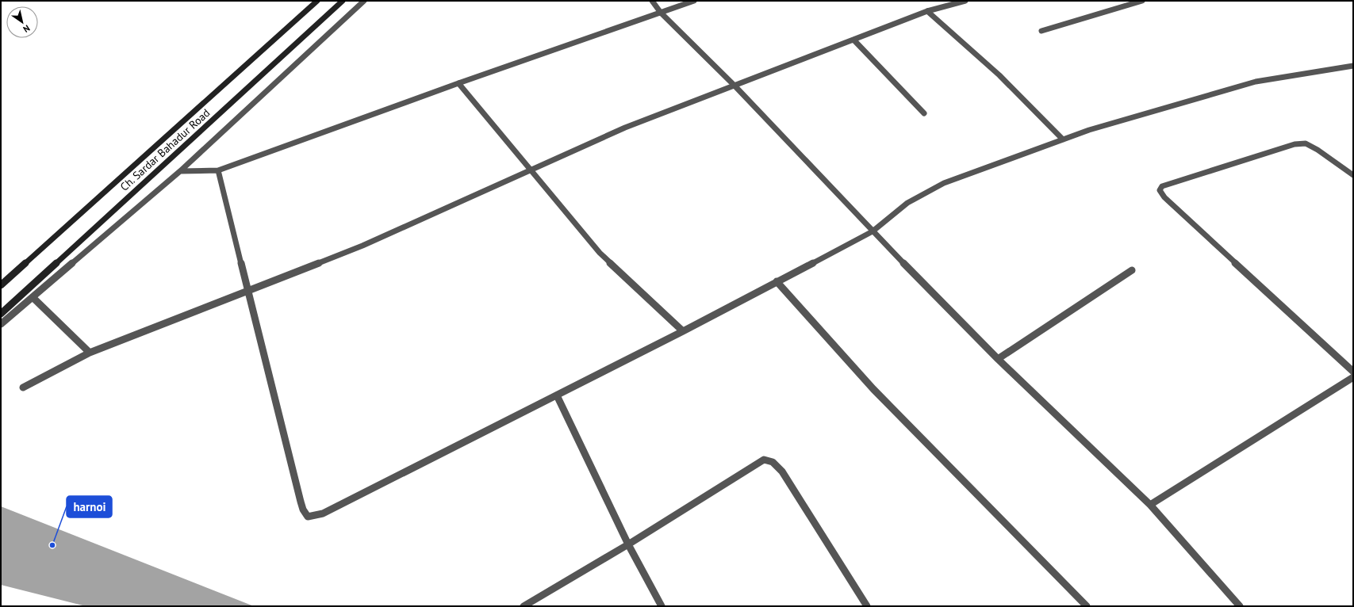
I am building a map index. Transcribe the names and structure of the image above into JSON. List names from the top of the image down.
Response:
{
  "streets": {
    "main road": ["Ch. Sardar Bahadur Road"]
  },
  "places": ["harnoi"],
  "north": "bottom right"
}
